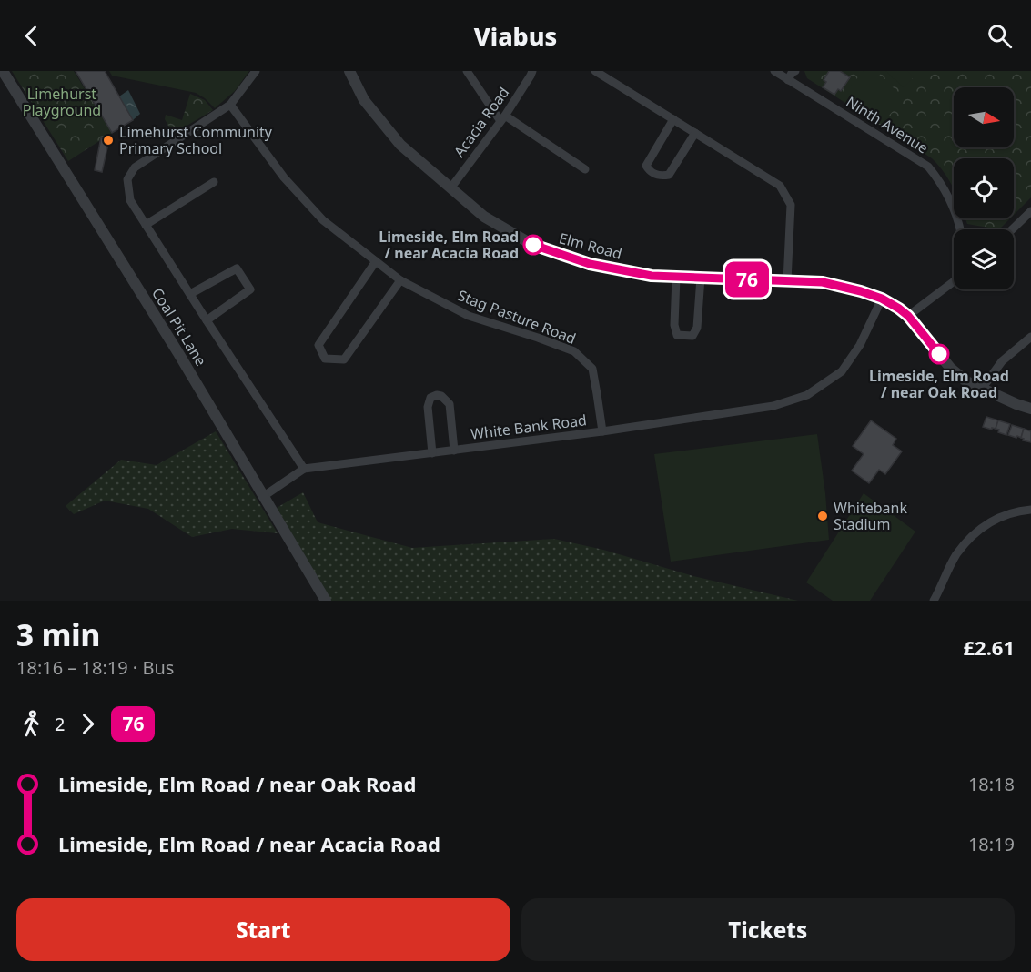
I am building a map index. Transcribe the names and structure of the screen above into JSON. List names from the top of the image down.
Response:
{
  "streets": {
    "street": [
      "Acacia Road",
      "Ninth Avenue",
      "Elm Road",
      "Stag Pasture Road",
      "Coal Pit Lane",
      "White Bank Road"
    ]
  },
  "crossings": [
    ["Acacia Road", "Elm Road"],
    ["Elm Road", "White Bank Road"],
    ["Stag Pasture Road", "White Bank Road"]
  ],
  "parks": ["Limehurst Playground"],
  "places": [
    "Limehurst Community Primary School",
    "Limeside, Elm Road / near Acacia Road",
    "Limeside, Elm Road / near Oak Road",
    "Whitebank Stadium"
  ],
  "lines": ["bus line 76"],
  "north": "right",
  "page": {
    "header": "Viabus",
    "on_map": "76",
    "heading": ["3 min", "18:16 – 18:19 · Bus", "£2.61"],
    "legs": ["2", "76"],
    "list": [
      {
        "name": "Limeside, Elm Road / near Oak Road",
        "value": "18:18"
      },
      {
        "name": "Limeside, Elm Road / near Acacia Road",
        "value": "18:19"
      }
    ],
    "buttons": ["Start", "Tickets"]
  }
}
